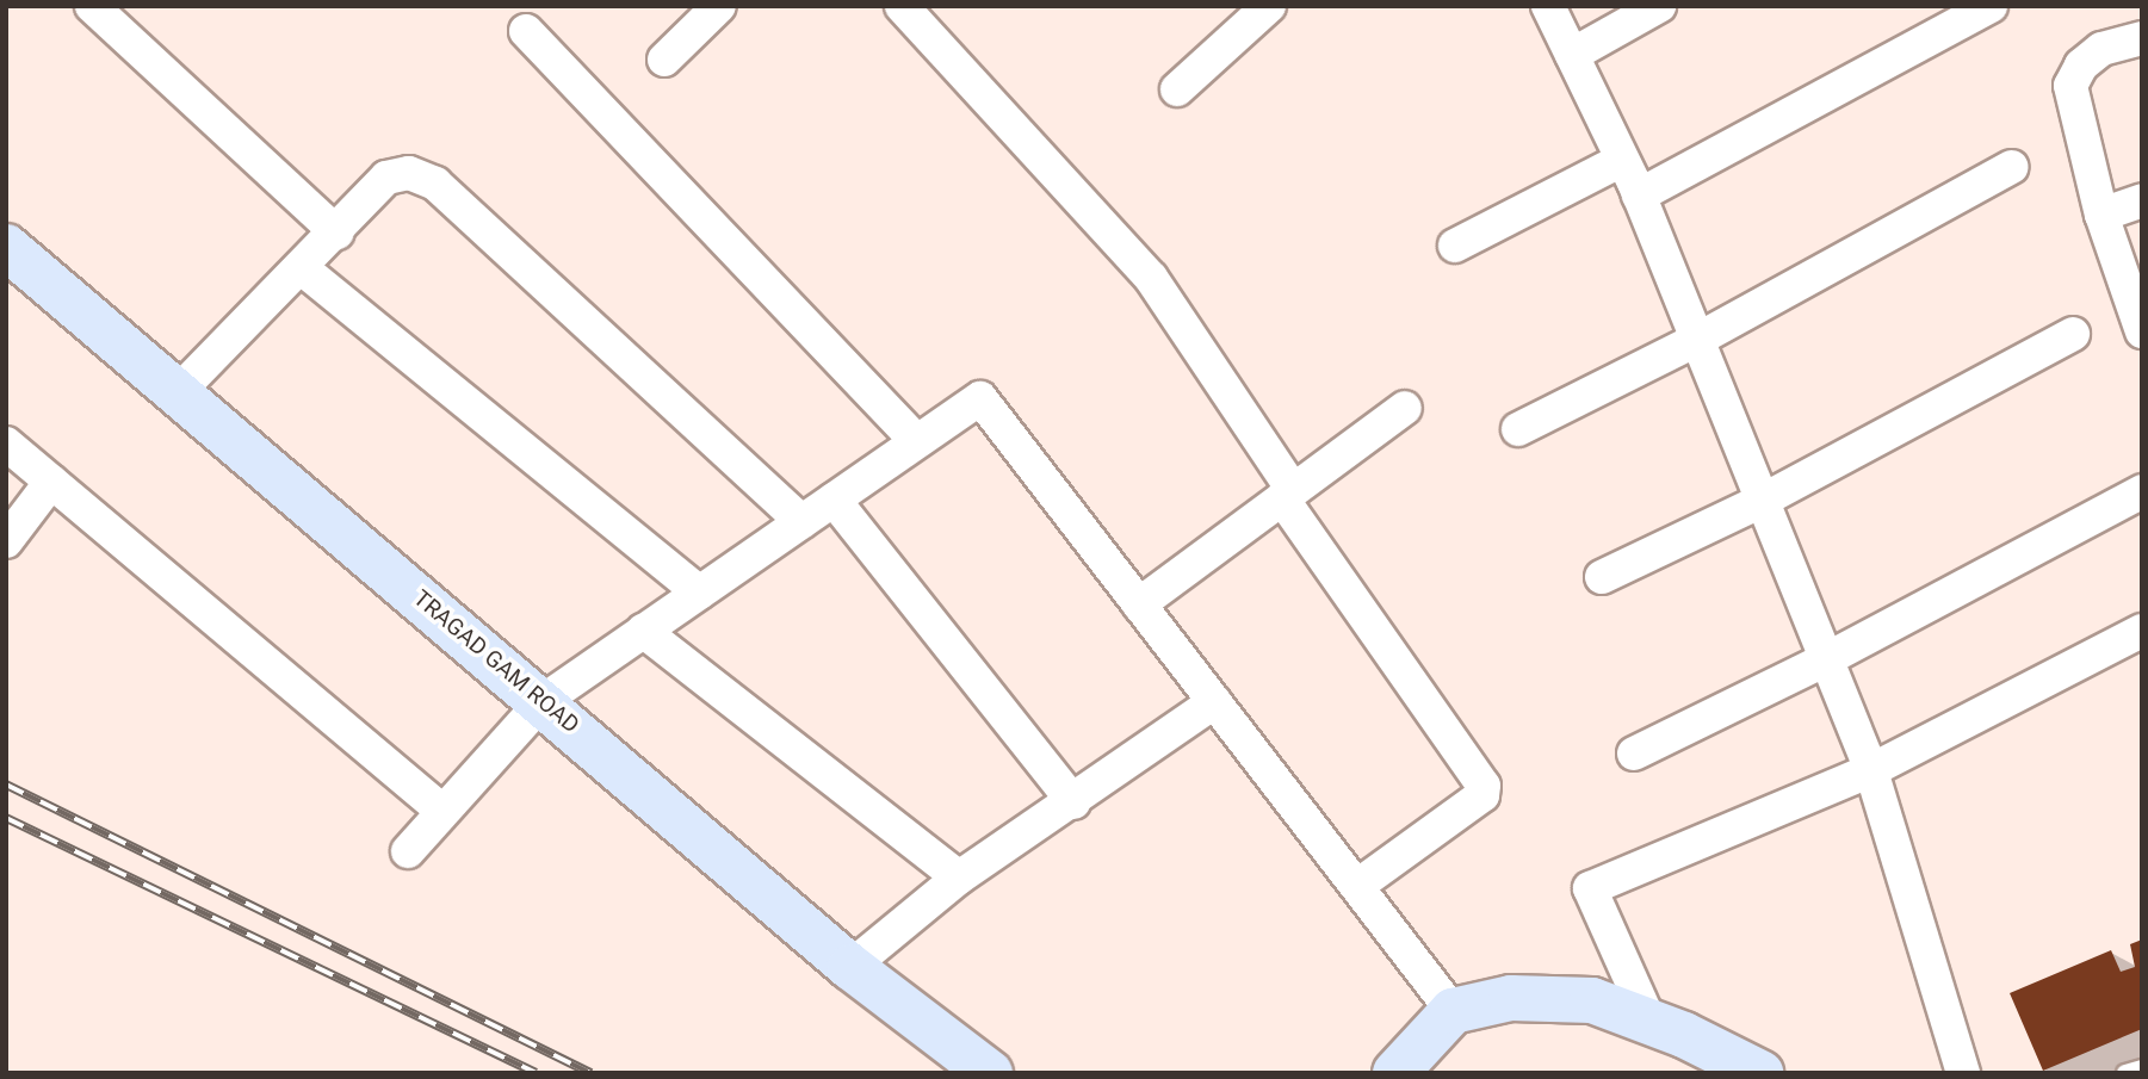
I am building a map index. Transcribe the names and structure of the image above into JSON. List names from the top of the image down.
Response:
{
  "streets": {
    "street": ["TRAGAD GAM ROAD"]
  }
}
